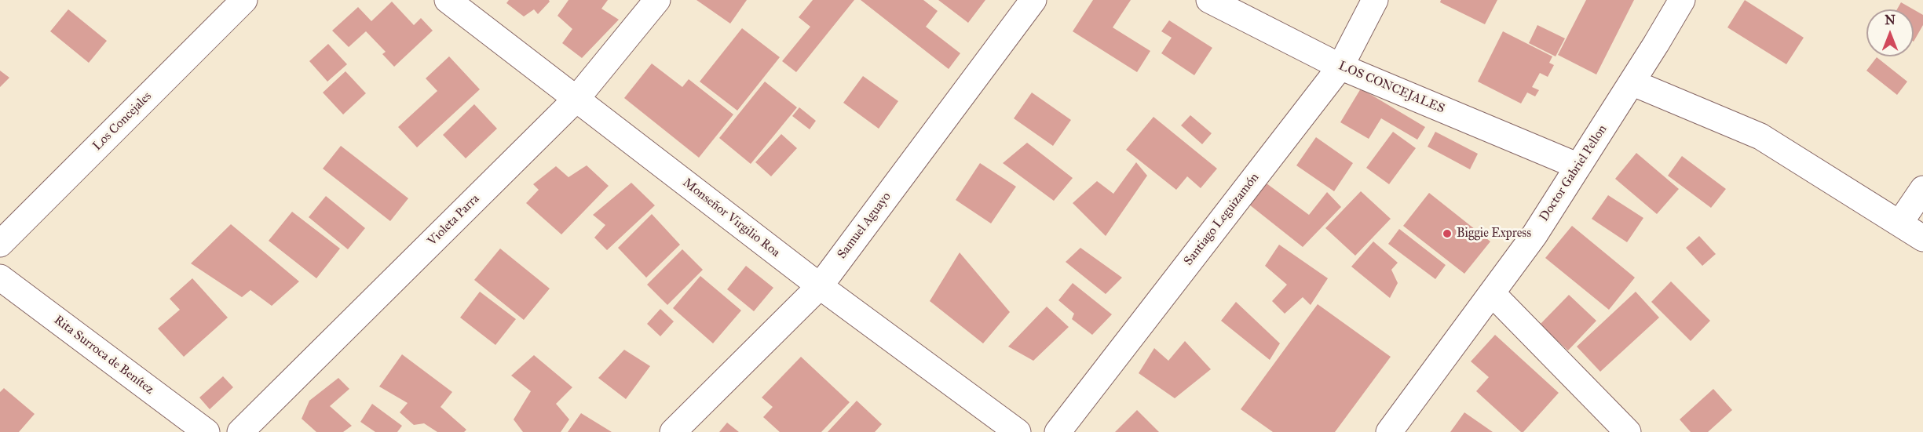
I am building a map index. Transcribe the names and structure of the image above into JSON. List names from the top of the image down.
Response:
{
  "streets": {
    "street": [
      "LOS CONCEJALES",
      "Los Concejales",
      "Doctor Gabriel Pellon",
      "Monseñor Virgilio Roa",
      "Santiago Leguizamón",
      "Violeta Parra",
      "Samuel Aguayo",
      "Rita Surroca de Benítez"
    ]
  },
  "crossings": [
    ["LOS CONCEJALES", "Doctor Gabriel Pellon"],
    ["LOS CONCEJALES", "Santiago Leguizamón"],
    ["Monseñor Virgilio Roa", "Violeta Parra"],
    ["Monseñor Virgilio Roa", "Samuel Aguayo"]
  ],
  "places": ["Biggie Express"],
  "north": "top"
}
